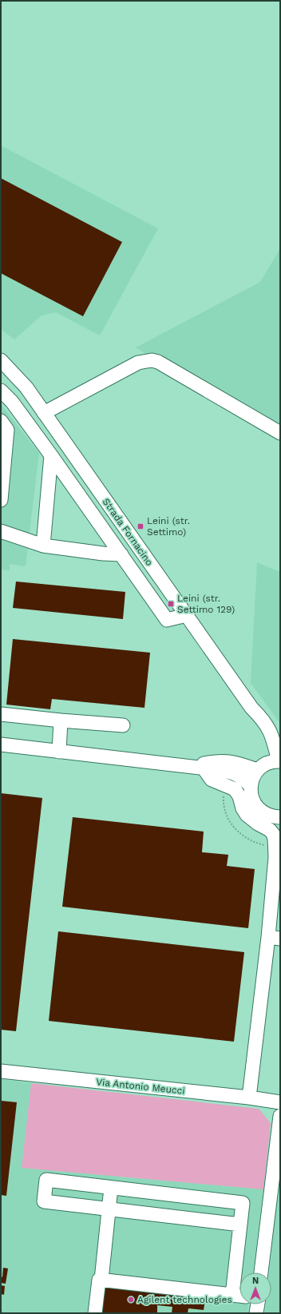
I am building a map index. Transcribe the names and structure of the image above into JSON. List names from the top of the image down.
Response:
{
  "streets": {
    "street": ["Strada Fornacino", "Via Antonio Meucci"]
  },
  "places": {
    "transit": ["Leini (str. Settimo)", "Leini (str. Settimo 129)"],
    "other": ["Agilent technologies"]
  },
  "north": "top"
}
